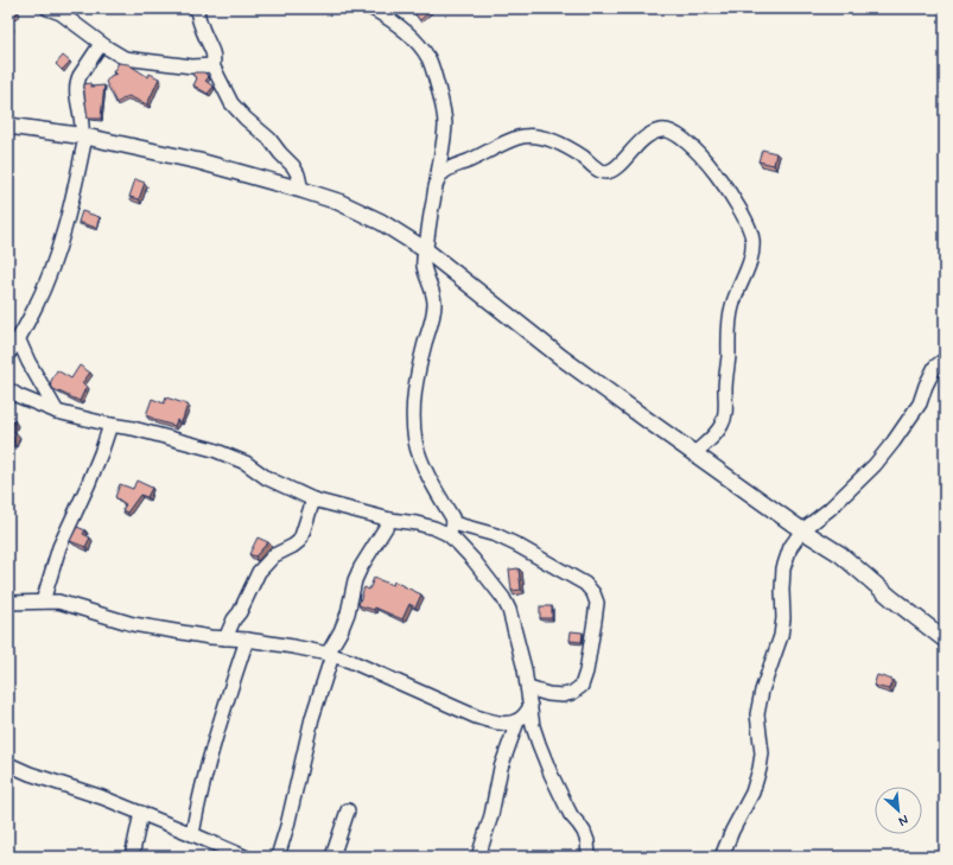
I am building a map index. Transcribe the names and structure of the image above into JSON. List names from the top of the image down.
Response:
{
  "north": "bottom right"
}
